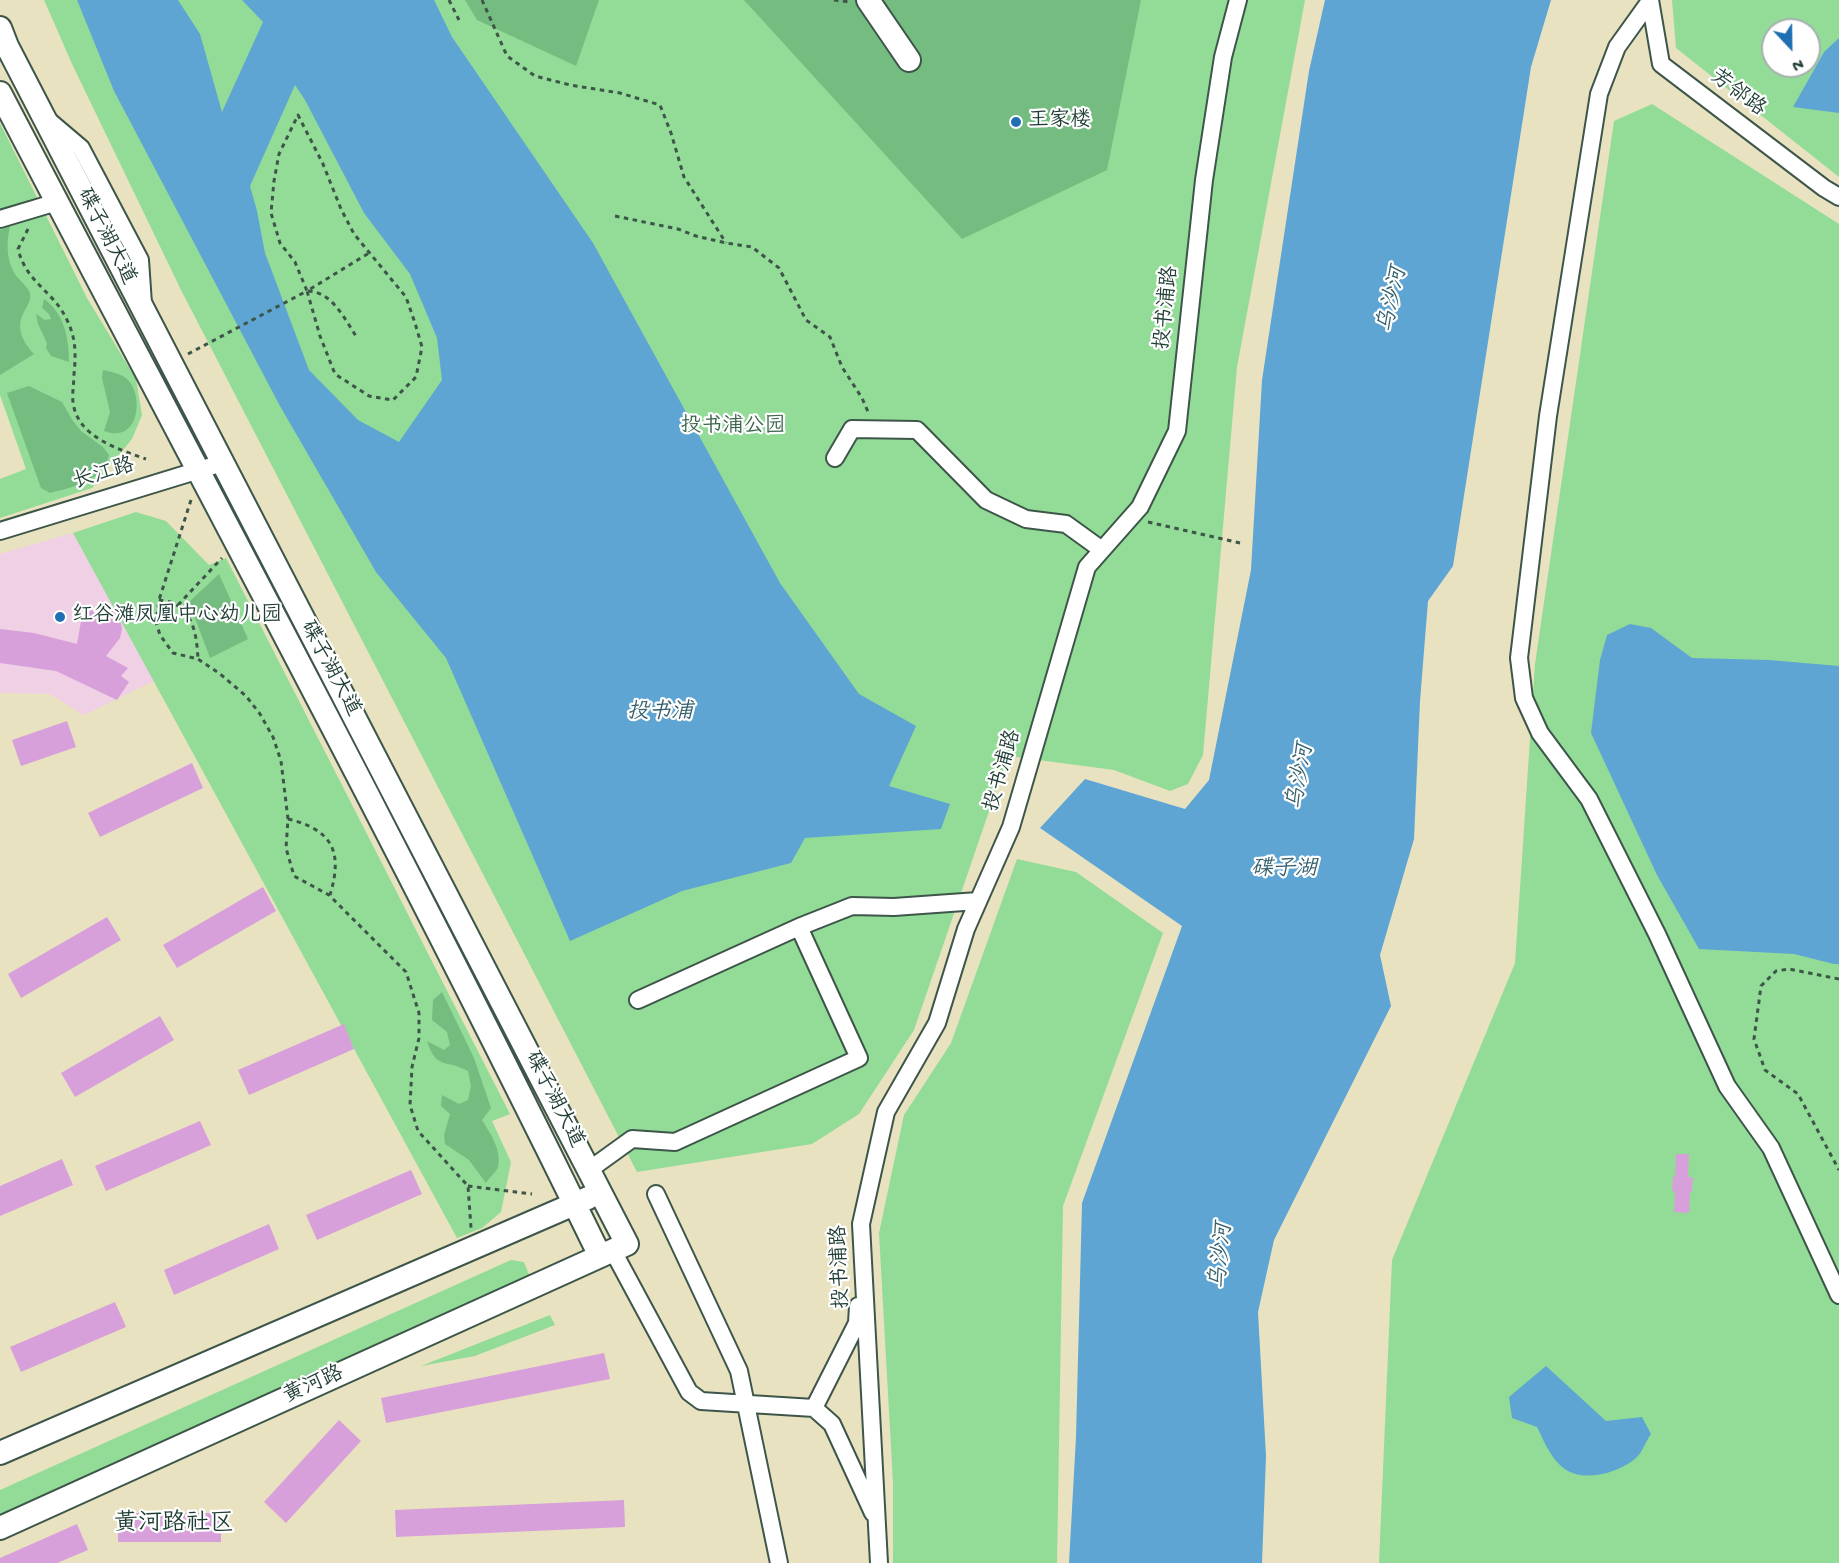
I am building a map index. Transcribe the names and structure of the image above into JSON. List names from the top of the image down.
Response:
{
  "streets": {
    "main road": ["碟子湖大道", "黄河路"],
    "street": ["芳邻路", "投书浦路", "长江路"]
  },
  "crossings": [
    ["碟子湖大道", "长江路"],
    ["碟子湖大道", "黄河路"]
  ],
  "districts": ["黄河路社区"],
  "water": ["乌沙河", "投书浦", "碟子湖"],
  "parks": ["投书浦公园"],
  "places": ["王家楼", "红谷滩凤凰中心幼儿园"],
  "north": "bottom"
}
